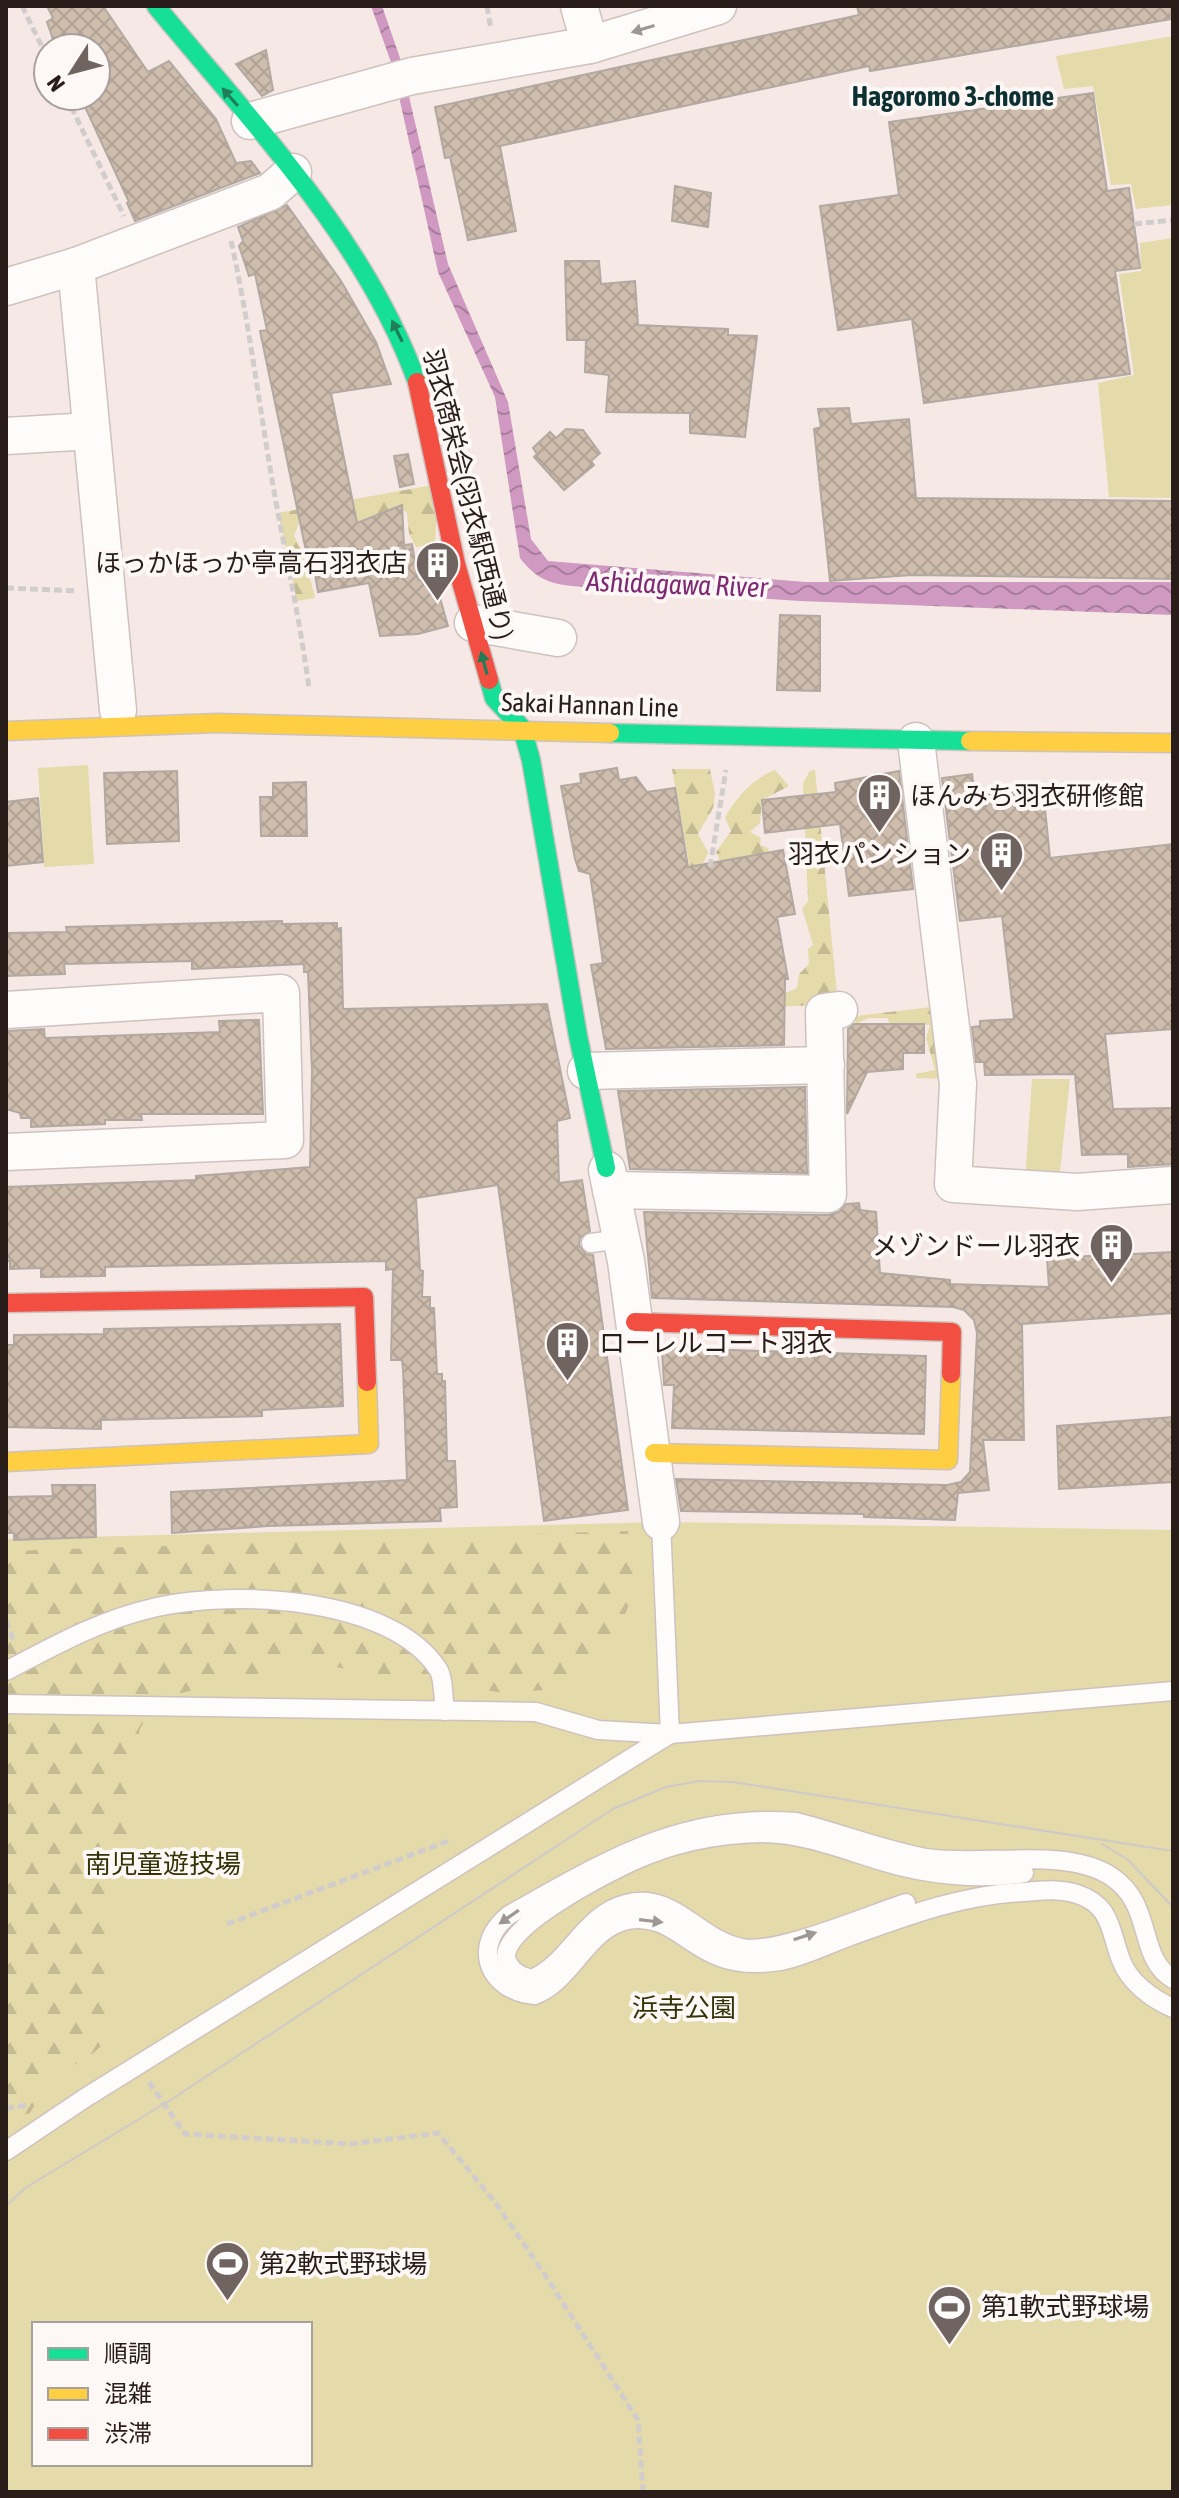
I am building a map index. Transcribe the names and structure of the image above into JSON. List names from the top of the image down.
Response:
{
  "streets": {
    "street": ["羽衣商栄会(羽衣駅西通り)", "Sakai Hannan Line"]
  },
  "crossings": [
    ["羽衣商栄会(羽衣駅西通り)", "Sakai Hannan Line"]
  ],
  "one_way": ["羽衣商栄会(羽衣駅西通り)"],
  "districts": ["Hagoromo 3-chome"],
  "water": ["Ashidagawa River"],
  "parks": ["南児童遊技場", "浜寺公園"],
  "places": {
    "building": [
      "ほっかほっか亭高石羽衣店",
      "ほんみち羽衣研修館",
      "羽衣パンション",
      "メゾンドール羽衣",
      "ローレルコート羽衣"
    ],
    "sports": ["第2軟式野球場", "第1軟式野球場"]
  },
  "legend": ["順調", "混雑", "渋滞"],
  "north": "bottom left"
}
